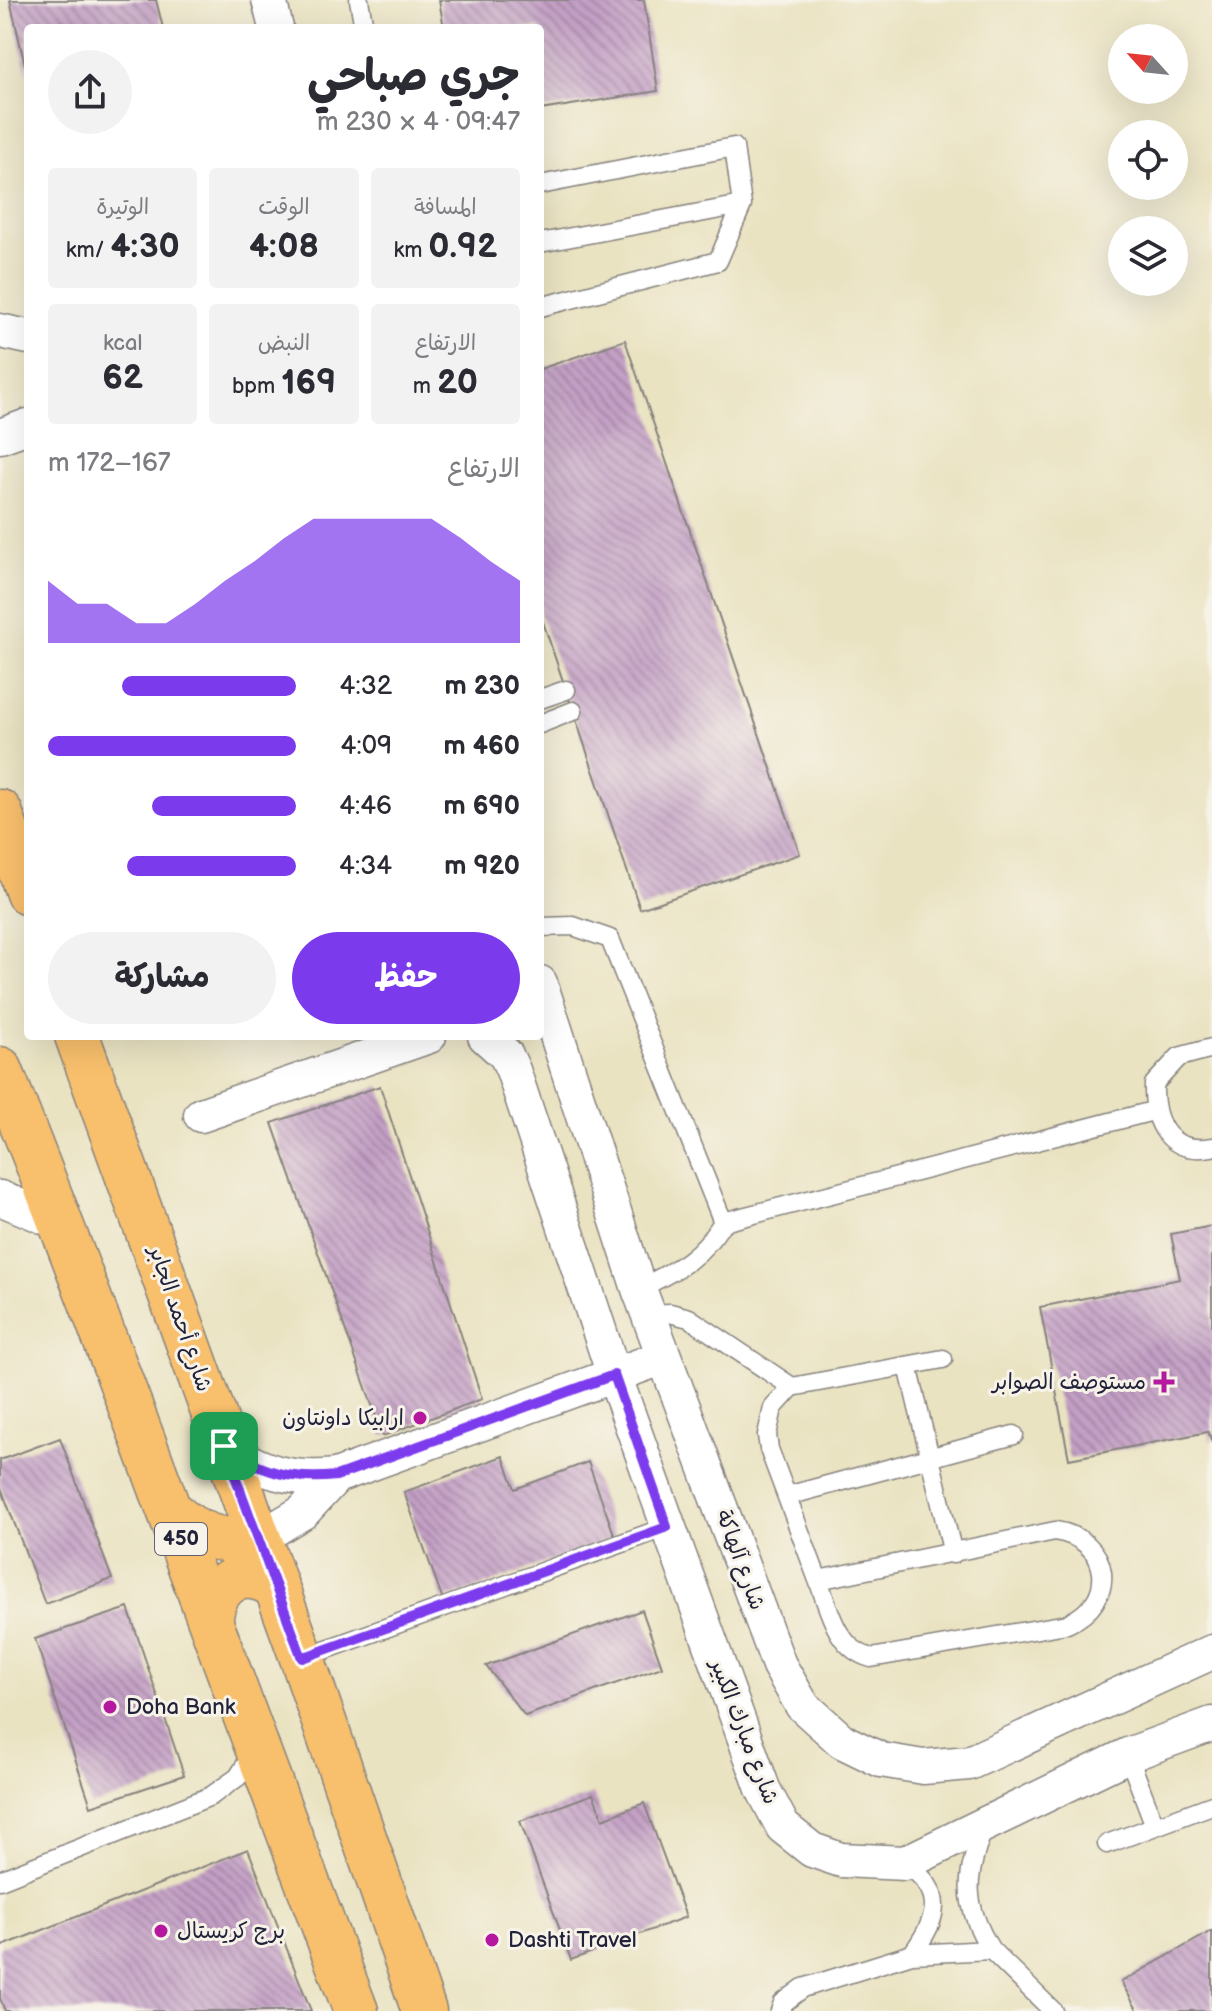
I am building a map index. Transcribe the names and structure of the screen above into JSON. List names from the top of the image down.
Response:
{
  "streets": {
    "main road": ["شارع أحمد الجابر", "450"],
    "street": ["شارع آلهاكة", "شارع مبارك الكبير"]
  },
  "places": {
    "health": ["مستوصف الصوابر"],
    "other": [
      "ارابيكا داونتاون",
      "Doha Bank",
      "برج كريستال",
      "Dashti Travel"
    ]
  },
  "north": "top left",
  "page": {
    "heading": ["جري صباحي", "09:47 · 4 × 230 m"],
    "stats": [
      ["المسافة", "0.92 km"],
      ["الوقت", "4:08"],
      ["الوتيرة", "4:30 /km"],
      ["الارتفاع", "20 m"],
      ["النبض", "169 bpm"],
      ["kcal", "62"]
    ],
    "chart": ["الارتفاع", "167–172 m"],
    "list": [
      {
        "name": "230 m",
        "note": "4:32"
      },
      {
        "name": "460 m",
        "note": "4:09"
      },
      {
        "name": "690 m",
        "note": "4:46"
      },
      {
        "name": "920 m",
        "note": "4:34"
      }
    ],
    "buttons": ["حفظ", "مشاركة"]
  }
}
